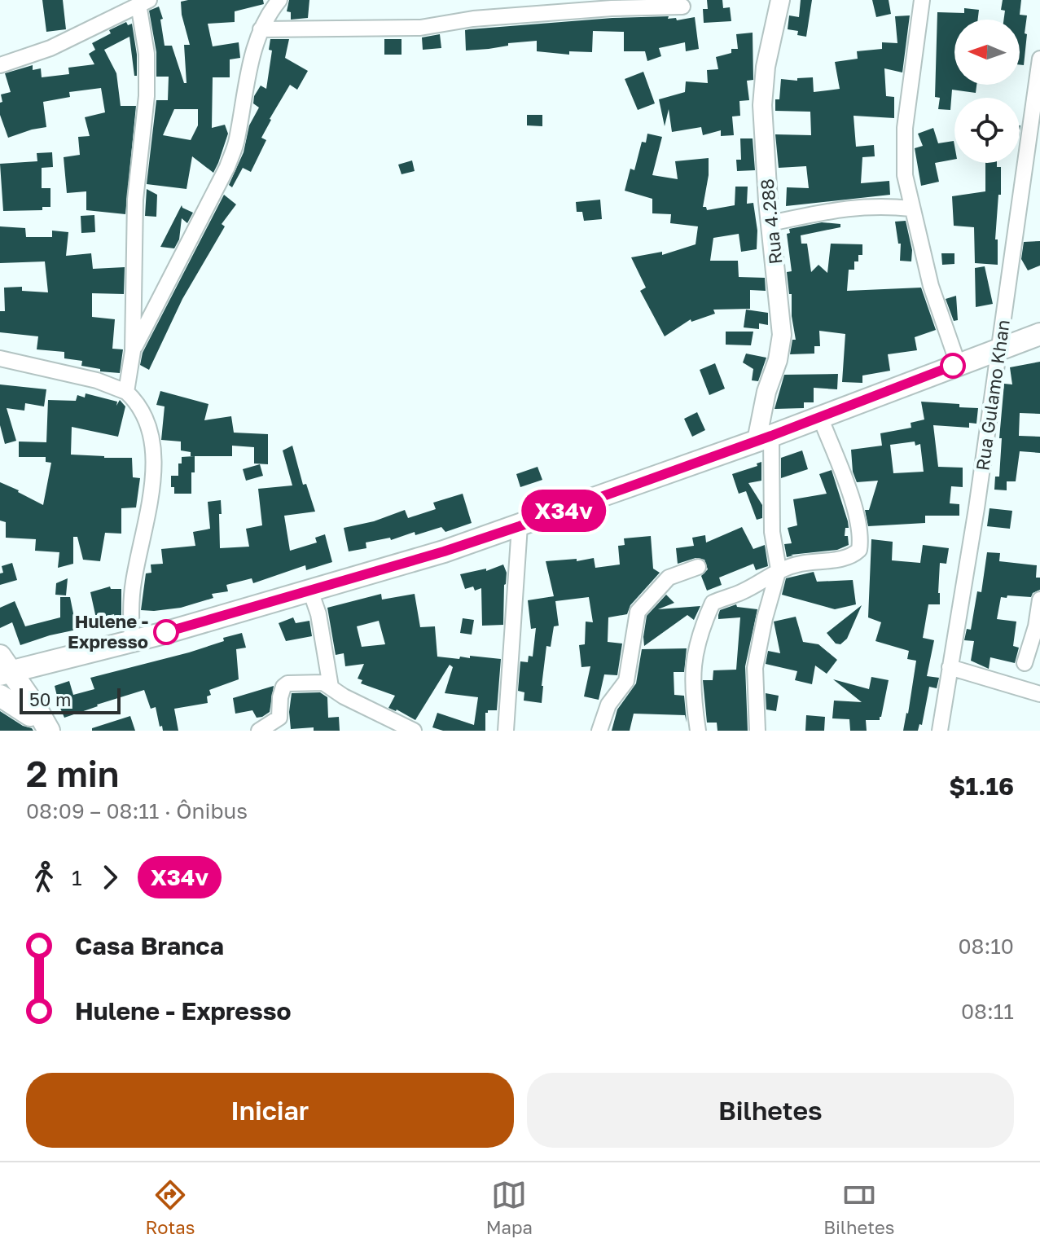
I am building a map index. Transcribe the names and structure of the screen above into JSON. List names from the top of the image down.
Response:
{
  "streets": {
    "street": ["Rua 4.288", "Rua Gulamo Khan"]
  },
  "places": ["Hulene - Expresso"],
  "lines": ["bus line X34v"],
  "scale_bar": "50 m",
  "north": "left",
  "page": {
    "on_map": "X34v",
    "scale": "50 m",
    "heading": ["2 min", "08:09 – 08:11 · Ônibus", "$1.16"],
    "legs": ["1", "X34v"],
    "list": [
      {
        "name": "Casa Branca",
        "value": "08:10"
      },
      {
        "name": "Hulene - Expresso",
        "value": "08:11"
      }
    ],
    "buttons": ["Iniciar", "Bilhetes"],
    "tabs": ["Rotas", "Mapa", "Bilhetes"]
  }
}
